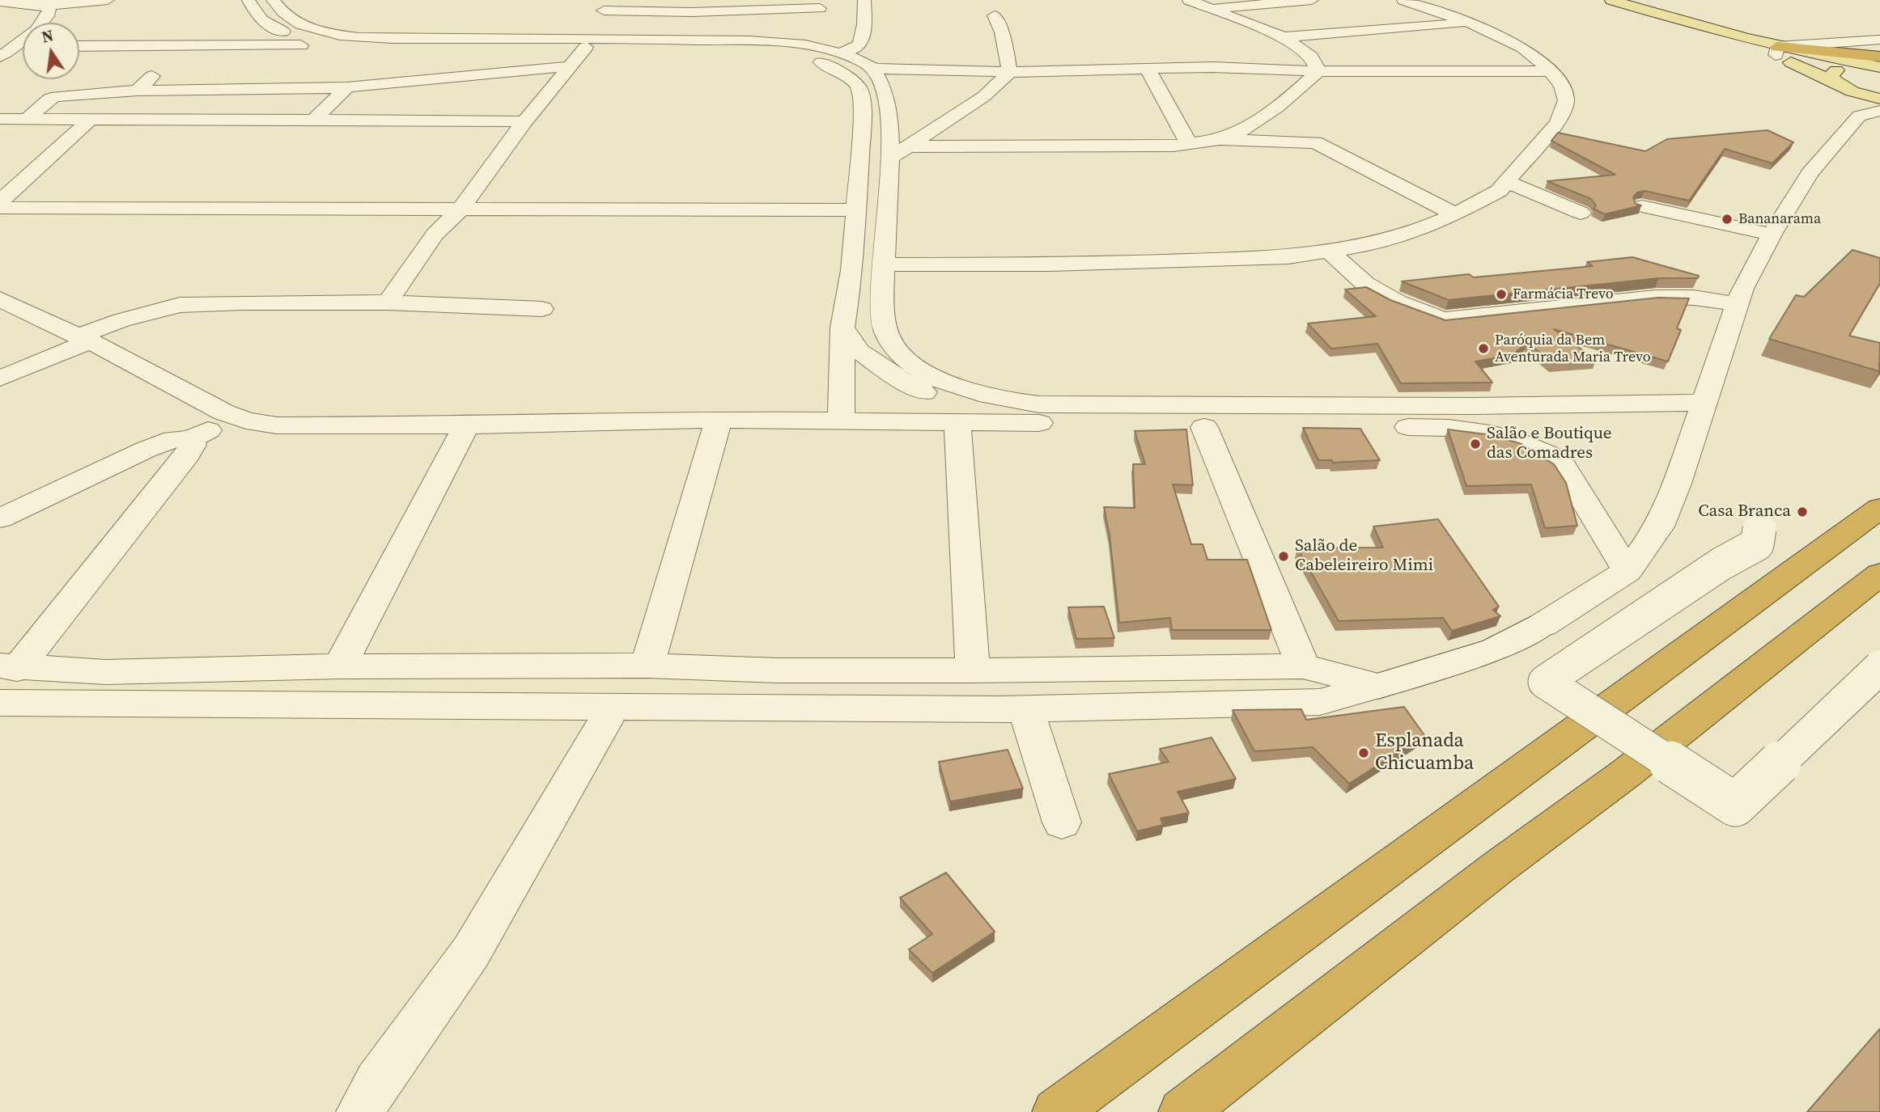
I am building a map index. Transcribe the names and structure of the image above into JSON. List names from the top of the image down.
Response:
{
  "places": [
    "Bananarama",
    "Farmácia Trevo",
    "Paróquia da Bem Aventurada Maria Trevo",
    "Salão e Boutique das Comadres",
    "Casa Branca",
    "Salão de Cabeleireiro Mimi",
    "Esplanada Chicuamba"
  ],
  "north": "top"
}
